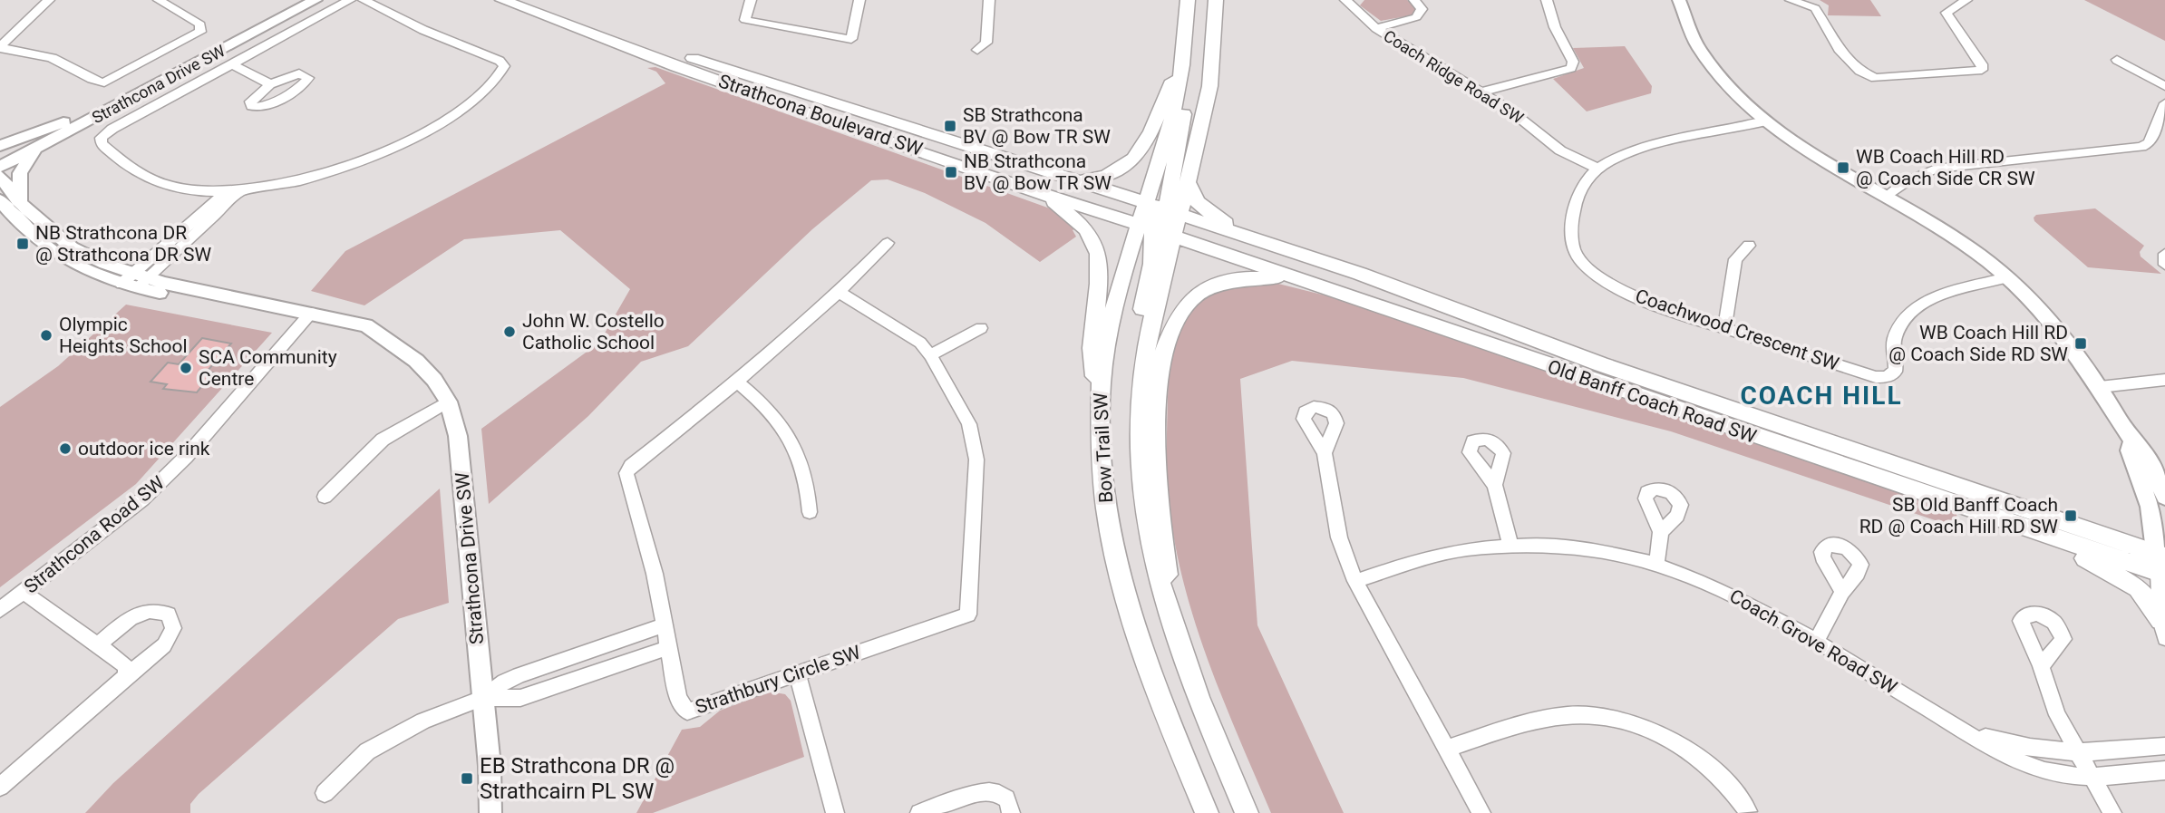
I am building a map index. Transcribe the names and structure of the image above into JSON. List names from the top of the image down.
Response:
{
  "streets": {
    "main road": ["Strathcona Boulevard SW", "Old Banff Coach Road SW", "Bow Trail SW"],
    "street": [
      "Coach Ridge Road SW",
      "Strathcona Drive SW",
      "Coachwood Crescent SW",
      "Strathcona Road SW",
      "Coach Grove Road SW",
      "Strathbury Circle SW"
    ]
  },
  "crossings": [
    ["Coach Ridge Road SW", "Coachwood Crescent SW"],
    ["Strathcona Drive SW", "Strathcona Road SW"],
    ["Strathcona Boulevard SW", "Old Banff Coach Road SW"],
    ["Strathcona Boulevard SW", "Bow Trail SW"],
    ["Old Banff Coach Road SW", "Bow Trail SW"]
  ],
  "districts": ["COACH HILL"],
  "places": {
    "transit": [
      "SB Strathcona BV @ Bow TR SW",
      "WB Coach Hill RD @ Coach Side CR SW",
      "NB Strathcona BV @ Bow TR SW",
      "NB Strathcona DR @ Strathcona DR SW",
      "WB Coach Hill RD @ Coach Side RD SW",
      "SB Old Banff Coach RD @ Coach Hill RD SW",
      "EB Strathcona DR @ Strathcairn PL SW"
    ],
    "other": [
      "John W. Costello Catholic School",
      "Olympic Heights School",
      "SCA Community Centre",
      "outdoor ice rink"
    ]
  }
}
